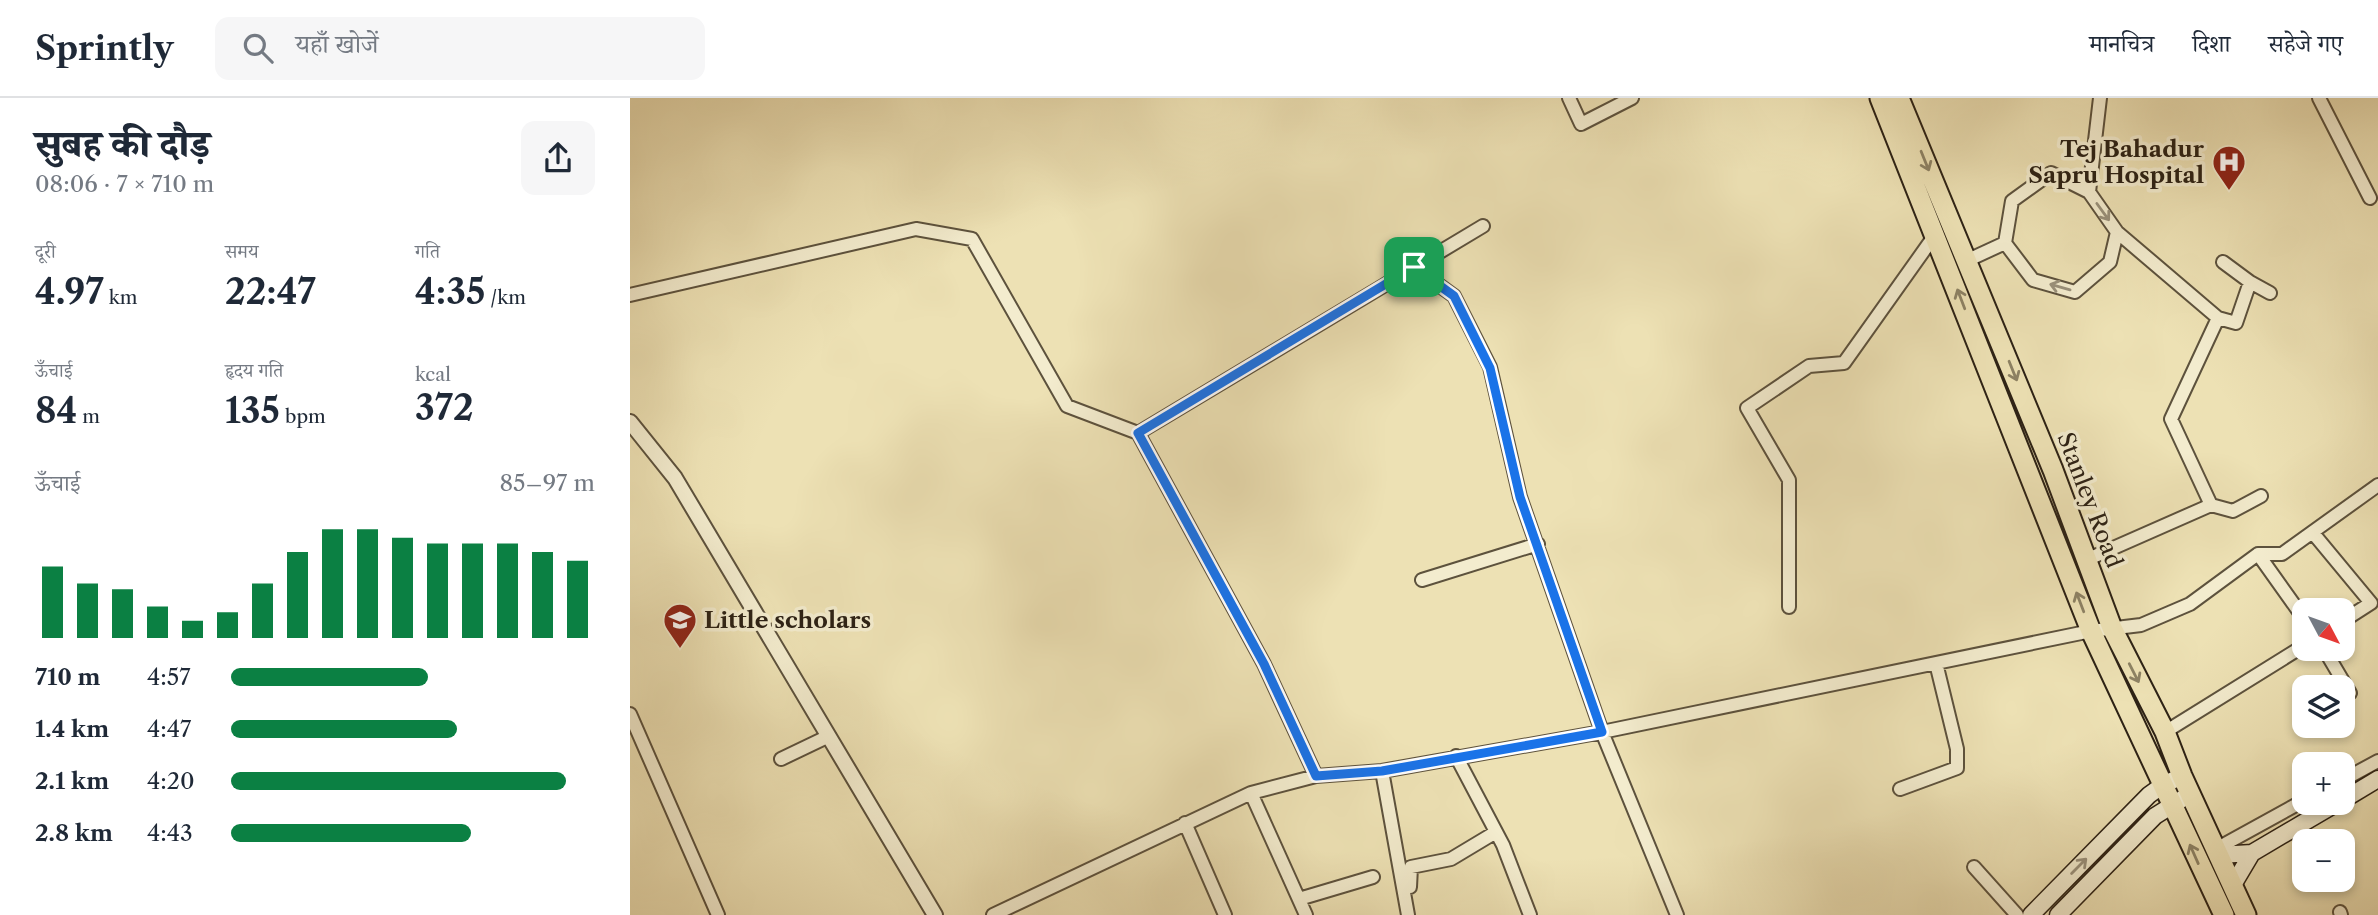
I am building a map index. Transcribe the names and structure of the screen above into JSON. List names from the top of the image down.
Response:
{
  "streets": {
    "main road": ["Stanley Road"]
  },
  "places": {
    "hospital": ["Tej Bahadur Sapru Hospital"],
    "school or university": ["Little scholars"]
  },
  "north": "bottom right",
  "page": {
    "header": "Sprintly",
    "search": "यहाँ खोजें",
    "nav": ["मानचित्र", "दिशा", "सहेजे गए"],
    "heading": ["सुबह की दौड़", "08:06 · 7 × 710 m"],
    "stats": [
      ["दूरी", "4.97 km"],
      ["समय", "22:47"],
      ["गति", "4:35 /km"],
      ["ऊँचाई", "84 m"],
      ["हृदय गति", "135 bpm"],
      ["kcal", "372"]
    ],
    "chart": ["ऊँचाई", "85–97 m"],
    "map_buttons": ["+", "−"],
    "list": [
      {
        "name": "710 m",
        "note": "4:57"
      },
      {
        "name": "1.4 km",
        "note": "4:47"
      },
      {
        "name": "2.1 km",
        "note": "4:20"
      },
      {
        "name": "2.8 km",
        "note": "4:43"
      }
    ]
  }
}
